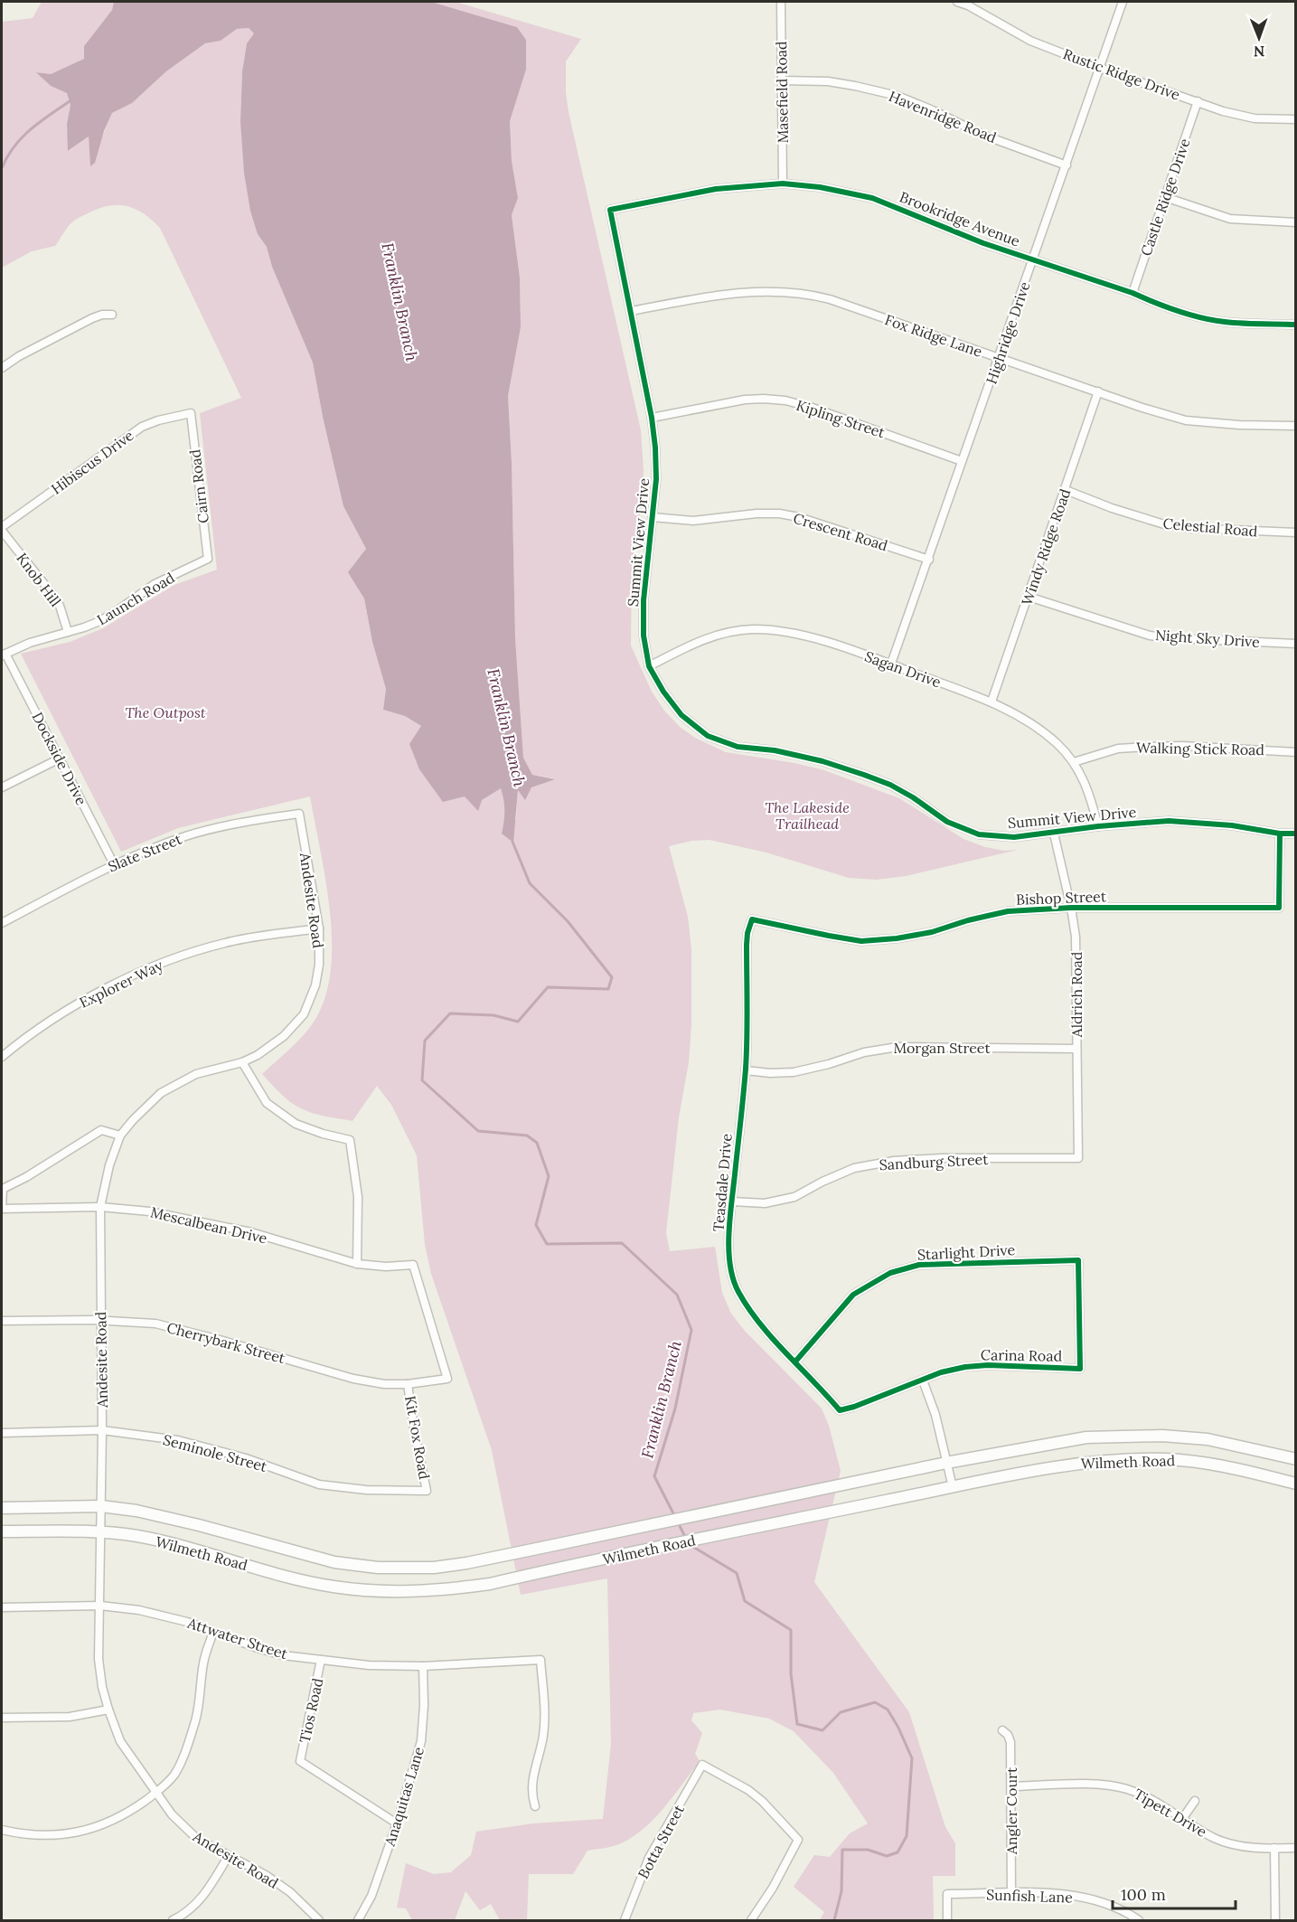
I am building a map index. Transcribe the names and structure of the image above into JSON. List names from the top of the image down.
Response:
{
  "streets": {
    "street": [
      "Rustic Ridge Drive",
      "Masefield Road",
      "Havenridge Road",
      "Castle Ridge Drive",
      "Brookridge Avenue",
      "Highridge Drive",
      "Fox Ridge Lane",
      "Kipling Street",
      "Hibiscus Drive",
      "Cairn Road",
      "Celestial Road",
      "Crescent Road",
      "Summit View Drive",
      "Windy Ridge Road",
      "Knob Hill",
      "Launch Road",
      "Night Sky Drive",
      "Sagan Drive",
      "Walking Stick Road",
      "Dockside Drive",
      "Slate Street",
      "Bishop Street",
      "Andesite Road",
      "Explorer Way",
      "Aldrich Road",
      "Morgan Street",
      "Sandburg Street",
      "Teasdale Drive",
      "Mescalbean Drive",
      "Starlight Drive",
      "Cherrybark Street",
      "Carina Road",
      "Kit Fox Road",
      "Seminole Street",
      "Wilmeth Road",
      "Attwater Street",
      "Tios Road",
      "Anaquitas Lane",
      "Angler Court",
      "Tipett Drive",
      "Botta Street",
      "Sunfish Lane"
    ]
  },
  "crossings": [
    ["Rustic Ridge Drive", "Castle Ridge Drive"],
    ["Rustic Ridge Drive", "Highridge Drive"],
    ["Masefield Road", "Havenridge Road"],
    ["Masefield Road", "Brookridge Avenue"],
    ["Havenridge Road", "Highridge Drive"],
    ["Castle Ridge Drive", "Brookridge Avenue"],
    ["Brookridge Avenue", "Highridge Drive"],
    ["Brookridge Avenue", "Summit View Drive"],
    ["Highridge Drive", "Fox Ridge Lane"],
    ["Highridge Drive", "Kipling Street"],
    ["Highridge Drive", "Crescent Road"],
    ["Highridge Drive", "Sagan Drive"],
    ["Fox Ridge Lane", "Summit View Drive"],
    ["Fox Ridge Lane", "Windy Ridge Road"],
    ["Kipling Street", "Summit View Drive"],
    ["Hibiscus Drive", "Cairn Road"],
    ["Hibiscus Drive", "Knob Hill"],
    ["Cairn Road", "Launch Road"],
    ["Celestial Road", "Windy Ridge Road"],
    ["Crescent Road", "Summit View Drive"],
    ["Summit View Drive", "Sagan Drive"],
    ["Summit View Drive", "Bishop Street"],
    ["Summit View Drive", "Aldrich Road"],
    ["Windy Ridge Road", "Night Sky Drive"],
    ["Windy Ridge Road", "Sagan Drive"],
    ["Knob Hill", "Launch Road"],
    ["Launch Road", "Dockside Drive"],
    ["Sagan Drive", "Walking Stick Road"],
    ["Dockside Drive", "Slate Street"],
    ["Slate Street", "Andesite Road"],
    ["Bishop Street", "Aldrich Road"],
    ["Bishop Street", "Teasdale Drive"],
    ["Andesite Road", "Explorer Way"],
    ["Andesite Road", "Mescalbean Drive"],
    ["Andesite Road", "Cherrybark Street"],
    ["Andesite Road", "Seminole Street"],
    ["Andesite Road", "Wilmeth Road"],
    ["Andesite Road", "Attwater Street"],
    ["Aldrich Road", "Morgan Street"],
    ["Aldrich Road", "Sandburg Street"],
    ["Morgan Street", "Teasdale Drive"],
    ["Sandburg Street", "Teasdale Drive"],
    ["Teasdale Drive", "Starlight Drive"],
    ["Teasdale Drive", "Carina Road"],
    ["Mescalbean Drive", "Cherrybark Street"],
    ["Starlight Drive", "Carina Road"],
    ["Cherrybark Street", "Kit Fox Road"],
    ["Kit Fox Road", "Seminole Street"],
    ["Attwater Street", "Tios Road"],
    ["Attwater Street", "Anaquitas Lane"],
    ["Tios Road", "Anaquitas Lane"],
    ["Angler Court", "Tipett Drive"],
    ["Angler Court", "Sunfish Lane"]
  ],
  "water": ["Franklin Branch"],
  "parks": ["The Outpost", "The Lakeside Trailhead"],
  "scale_bar": "100 m",
  "north": "bottom"
}
